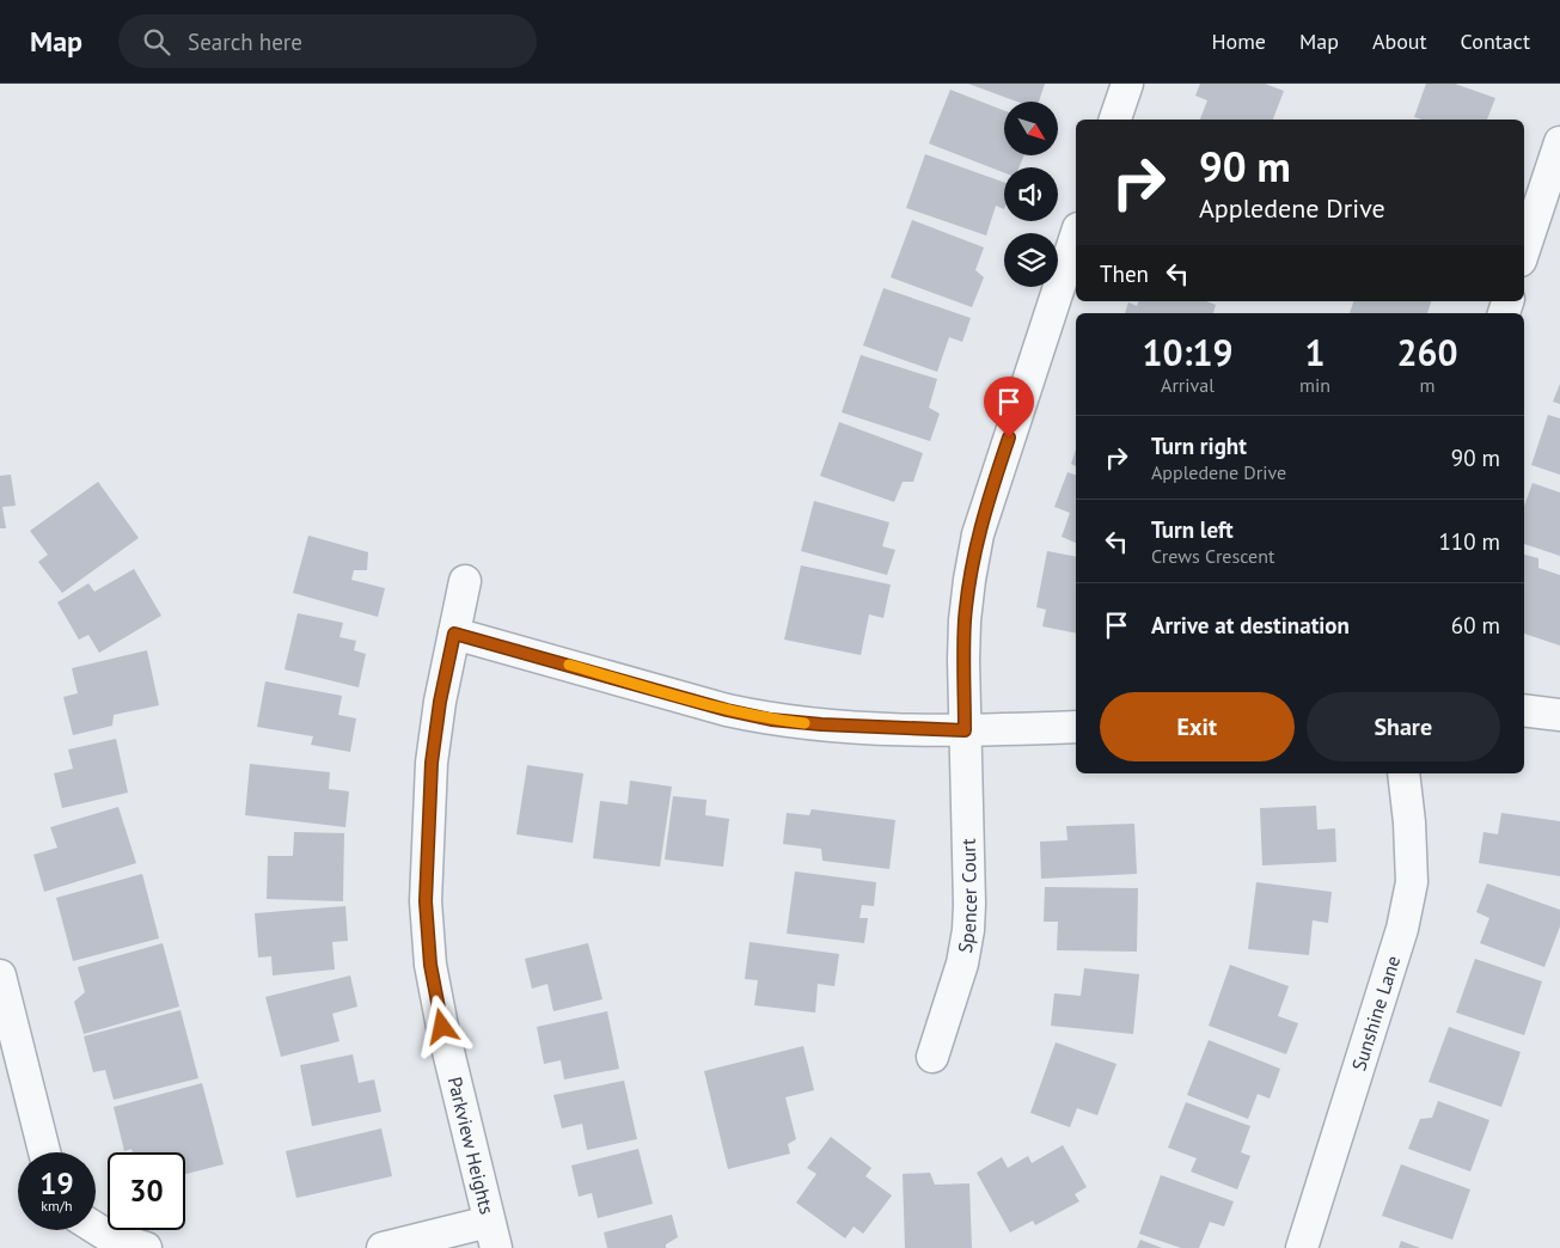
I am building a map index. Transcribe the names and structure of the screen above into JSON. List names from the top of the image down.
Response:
{
  "streets": {
    "street": ["Spencer Court", "Sunshine Lane", "Parkview Heights"]
  },
  "north": "bottom right",
  "page": {
    "header": "Map",
    "search": "Search here",
    "nav": [
      "Home",
      "Map",
      "About",
      "Contact"
    ],
    "turn": ["90 m", "Appledene Drive"],
    "then": "Then",
    "eta": [
      "10:19",
      "Arrival",
      "1",
      "min",
      "260",
      "m"
    ],
    "list": [
      {
        "name": "Turn right",
        "note": "Appledene Drive",
        "value": "90 m"
      },
      {
        "name": "Turn left",
        "note": "Crews Crescent",
        "value": "110 m"
      },
      {
        "name": "Arrive at destination",
        "value": "60 m"
      }
    ],
    "buttons": ["Exit", "Share"],
    "speed": "19 km/h",
    "limit": "30"
  }
}
